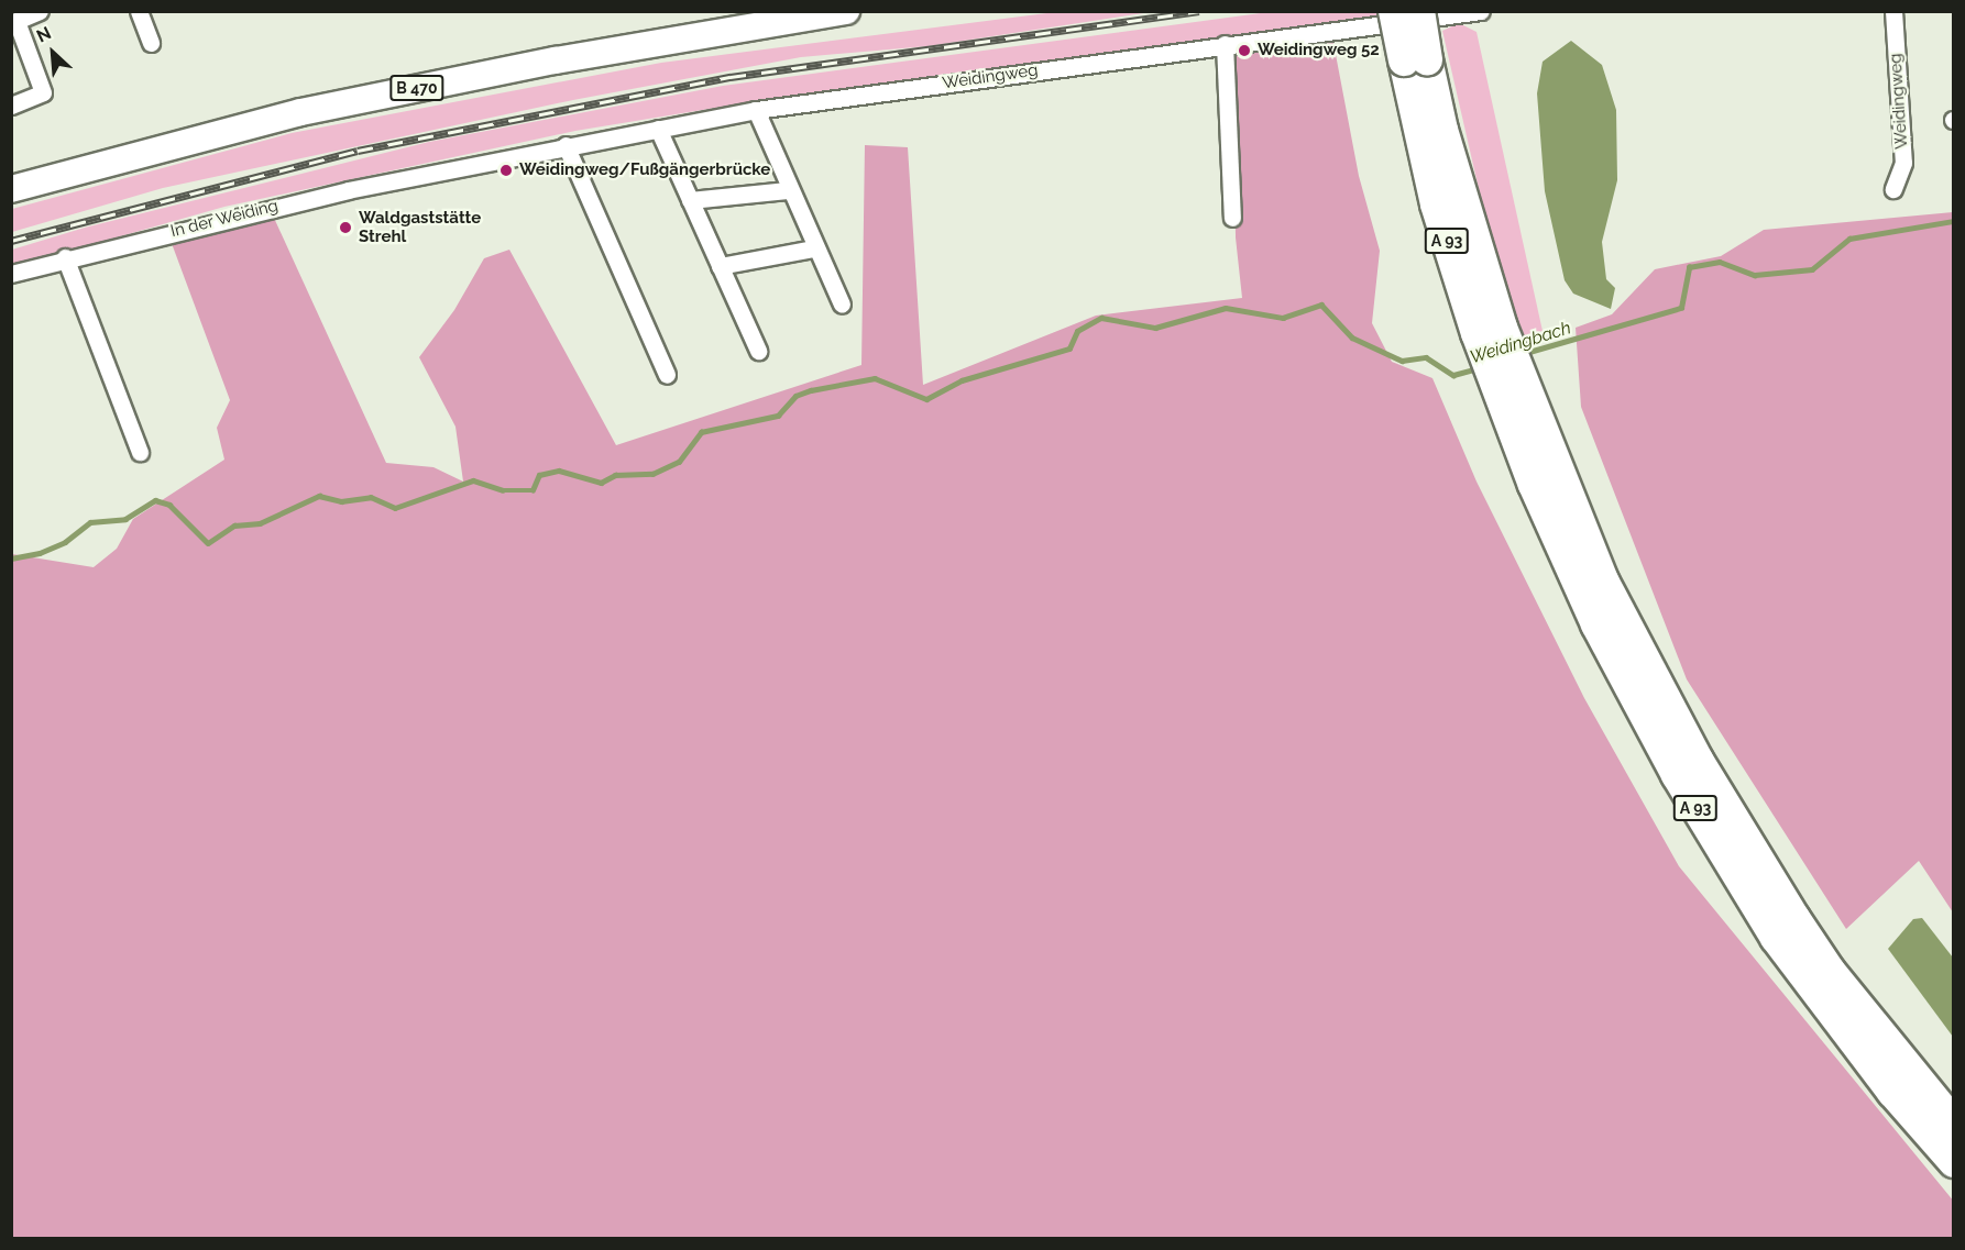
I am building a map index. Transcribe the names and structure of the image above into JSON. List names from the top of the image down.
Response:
{
  "streets": {
    "highway": ["A 93"],
    "main road": ["B 470"],
    "street": ["Weidingweg", "In der Weiding"]
  },
  "crossings": [
    ["Weidingweg", "In der Weiding"]
  ],
  "water": ["Weidingbach"],
  "places": ["Weidingweg 52", "Weidingweg/Fußgängerbrücke", "Waldgaststätte Strehl"],
  "north": "top left"
}
